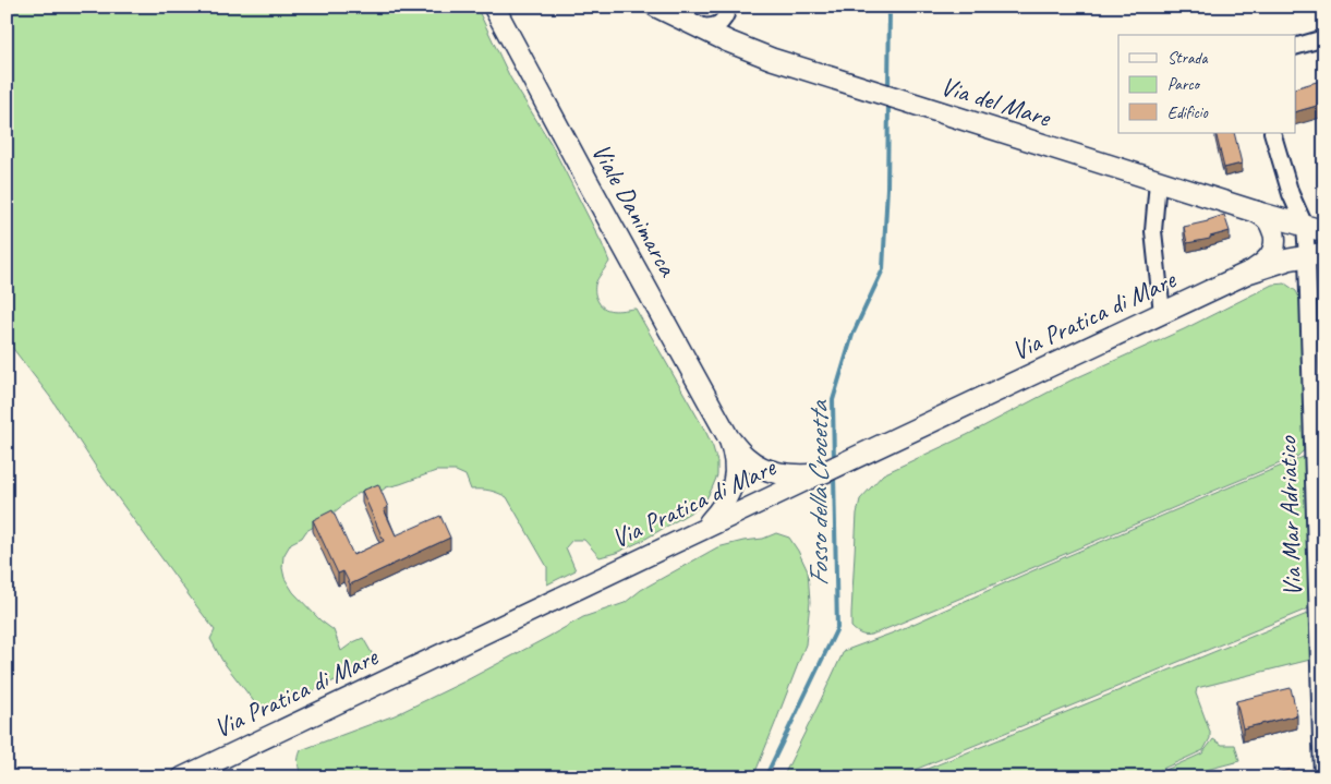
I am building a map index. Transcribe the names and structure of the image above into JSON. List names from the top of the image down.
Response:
{
  "streets": {
    "main road": ["Via del Mare", "Viale Danimarca", "Via Pratica di Mare"],
    "street": ["Via Mar Adriatico"]
  },
  "crossings": [
    ["Via del Mare", "Via Mar Adriatico"],
    ["Viale Danimarca", "Via Pratica di Mare"],
    ["Via Pratica di Mare", "Via Mar Adriatico"]
  ],
  "water": ["Fosso della Crocetta"],
  "legend": ["Strada", "Parco", "Edificio"]
}
